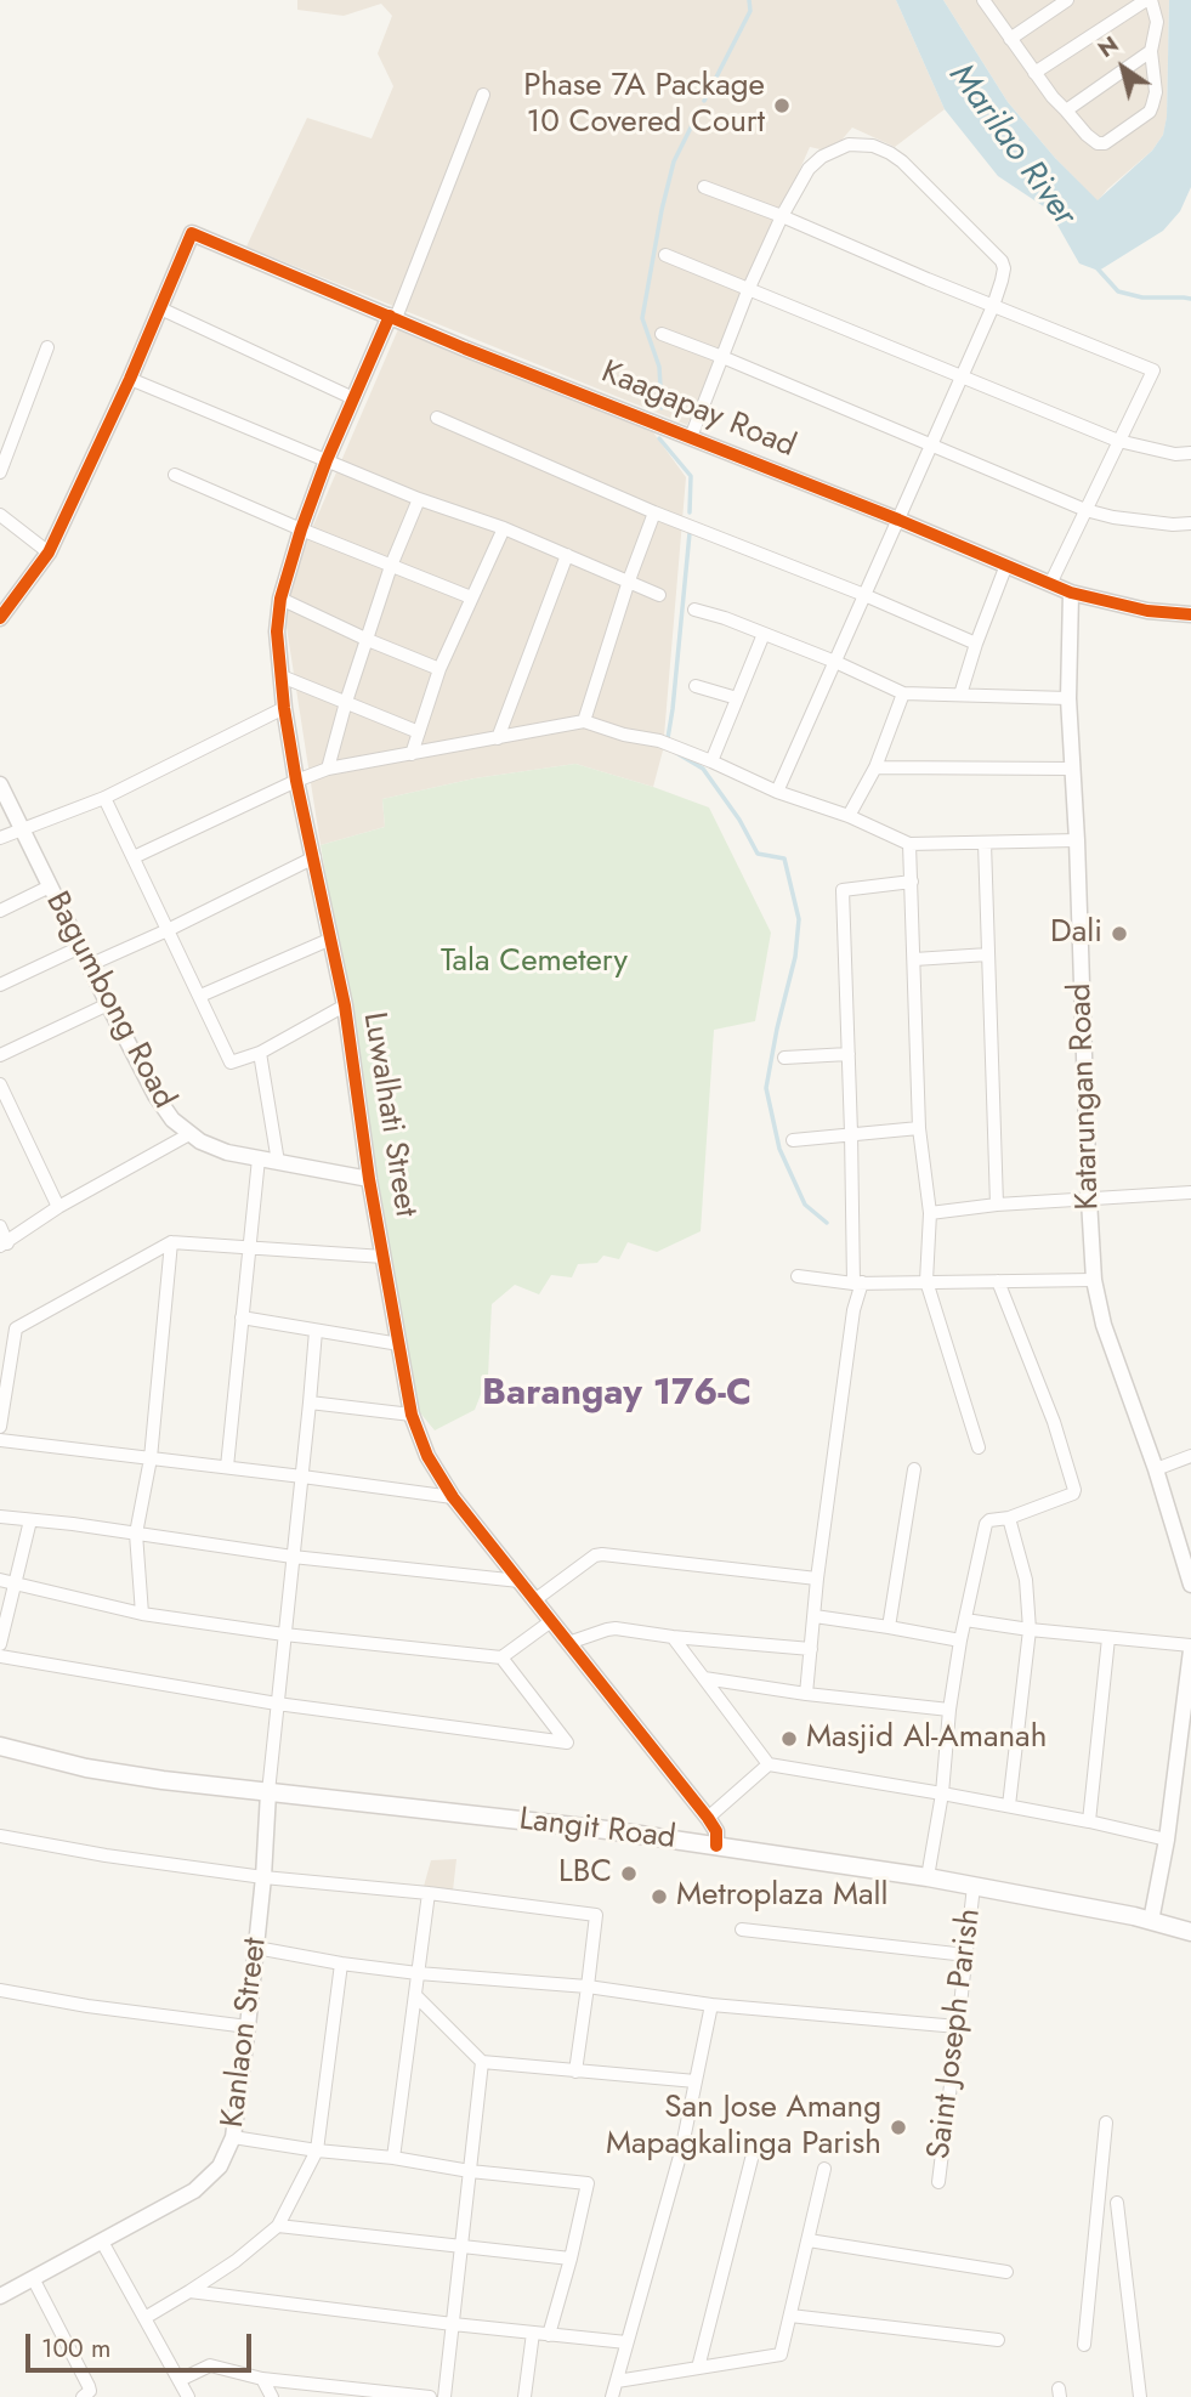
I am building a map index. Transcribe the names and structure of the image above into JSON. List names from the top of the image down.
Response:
{
  "streets": {
    "main road": ["Langit Road"],
    "street": [
      "Kaagapay Road",
      "Bagumbong Road",
      "Katarungan Road",
      "Luwalhati Street",
      "Kanlaon Street",
      "Saint Joseph Parish"
    ]
  },
  "crossings": [
    ["Kaagapay Road", "Katarungan Road"],
    ["Kaagapay Road", "Luwalhati Street"],
    ["Bagumbong Road", "Luwalhati Street"],
    ["Luwalhati Street", "Langit Road"],
    ["Langit Road", "Kanlaon Street"],
    ["Langit Road", "Saint Joseph Parish"]
  ],
  "districts": ["Barangay 176-C"],
  "water": ["Marilao River"],
  "parks": ["Tala Cemetery"],
  "places": [
    "Phase 7A Package 10 Covered Court",
    "Dali",
    "Masjid Al-Amanah",
    "LBC",
    "Metroplaza Mall",
    "San Jose Amang Mapagkalinga Parish"
  ],
  "scale_bar": "100 m",
  "north": "top left"
}
